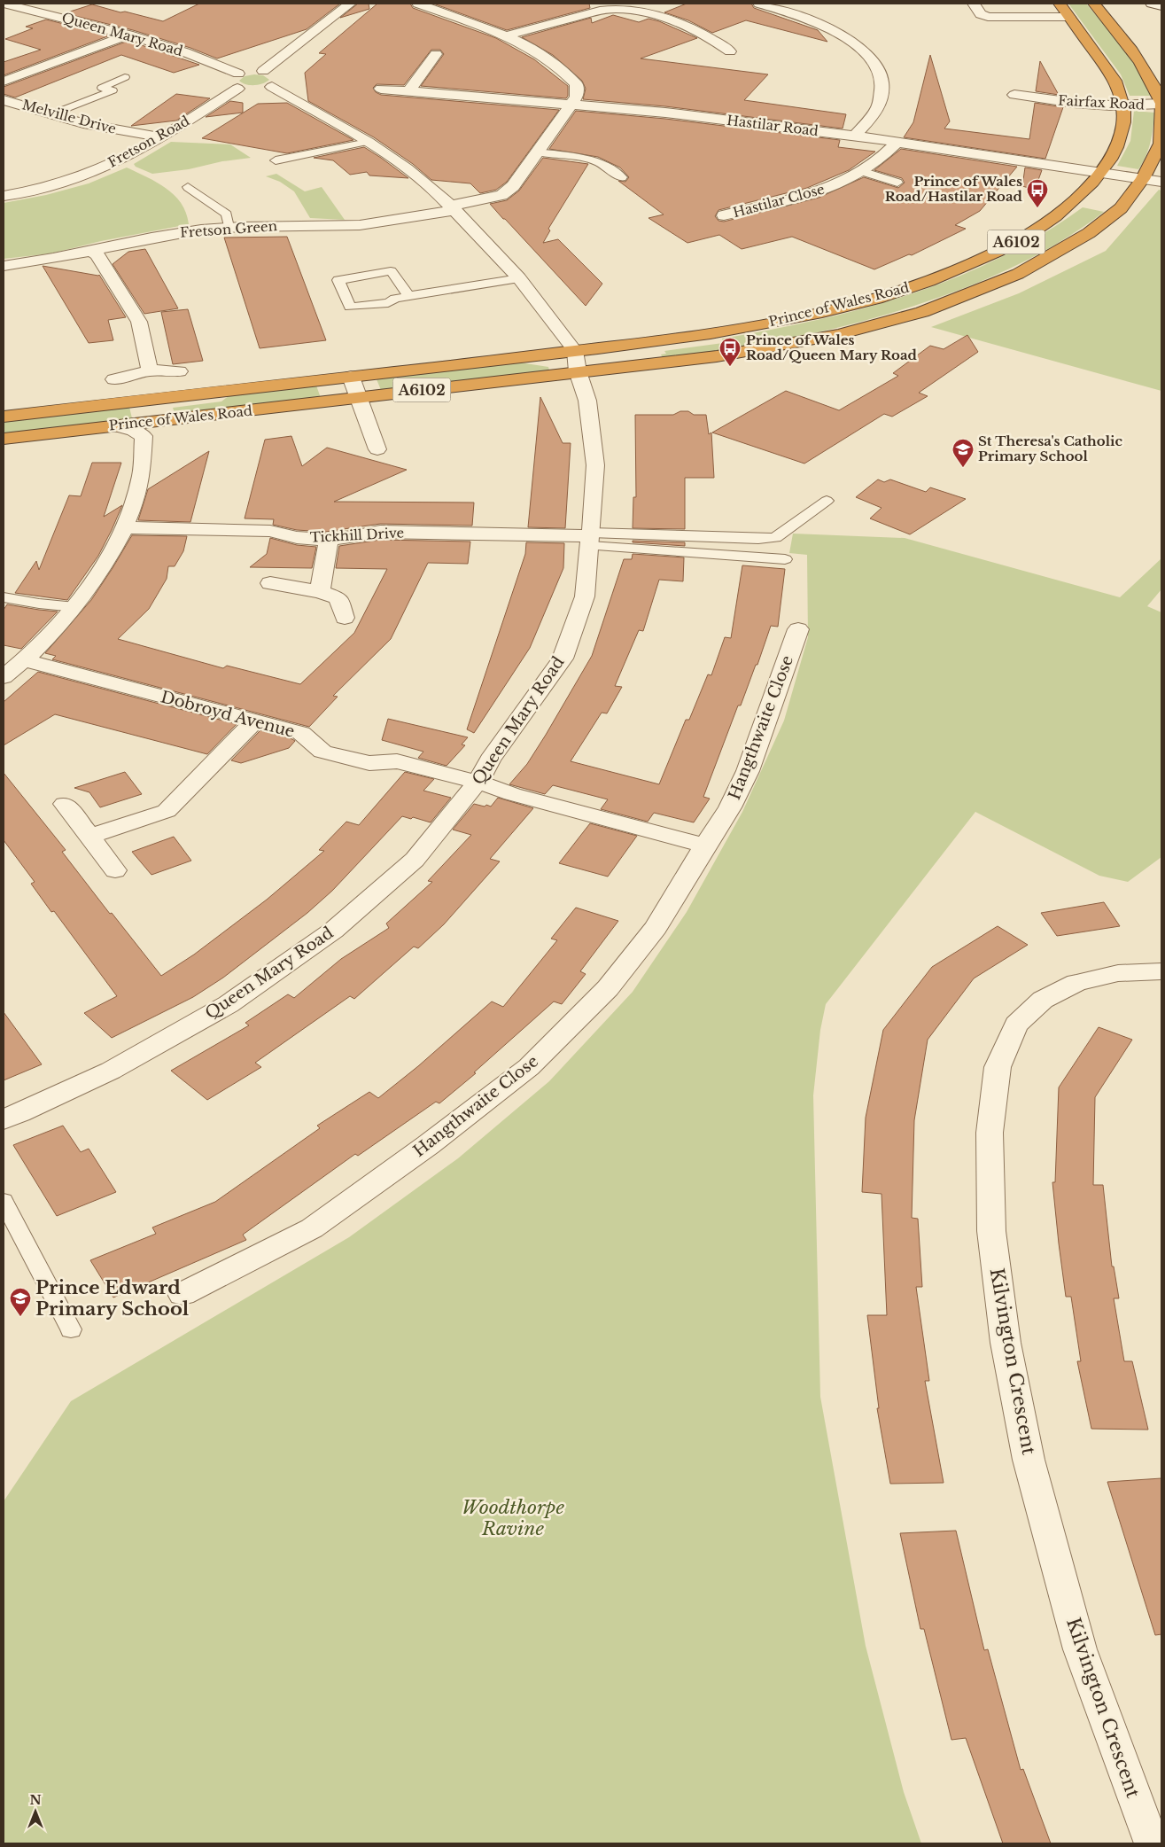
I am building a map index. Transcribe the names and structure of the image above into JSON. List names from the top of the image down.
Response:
{
  "streets": {
    "highway": ["A6102", "Prince of Wales Road"],
    "street": [
      "Queen Mary Road",
      "Fairfax Road",
      "Melville Drive",
      "Hastilar Road",
      "Fretson Road",
      "Hastilar Close",
      "Fretson Green",
      "Tickhill Drive",
      "Dobroyd Avenue",
      "Hangthwaite Close",
      "Kilvington Crescent"
    ]
  },
  "crossings": [
    ["Queen Mary Road", "Fretson Road"],
    ["Queen Mary Road", "Fretson Green"],
    ["Queen Mary Road", "Prince of Wales Road"],
    ["Queen Mary Road", "Tickhill Drive"],
    ["Queen Mary Road", "Dobroyd Avenue"],
    ["Fairfax Road", "Prince of Wales Road"],
    ["Melville Drive", "Fretson Road"],
    ["Hastilar Road", "Hastilar Close"],
    ["Hastilar Road", "Fretson Green"],
    ["Hastilar Road", "Prince of Wales Road"]
  ],
  "parks": ["Woodthorpe Ravine"],
  "places": {
    "bus stop": ["Prince of Wales Road/Hastilar Road", "Prince of Wales Road/Queen Mary Road"],
    "school or university": ["St Theresa's Catholic Primary School", "Prince Edward Primary School"]
  },
  "north": "top"
}
